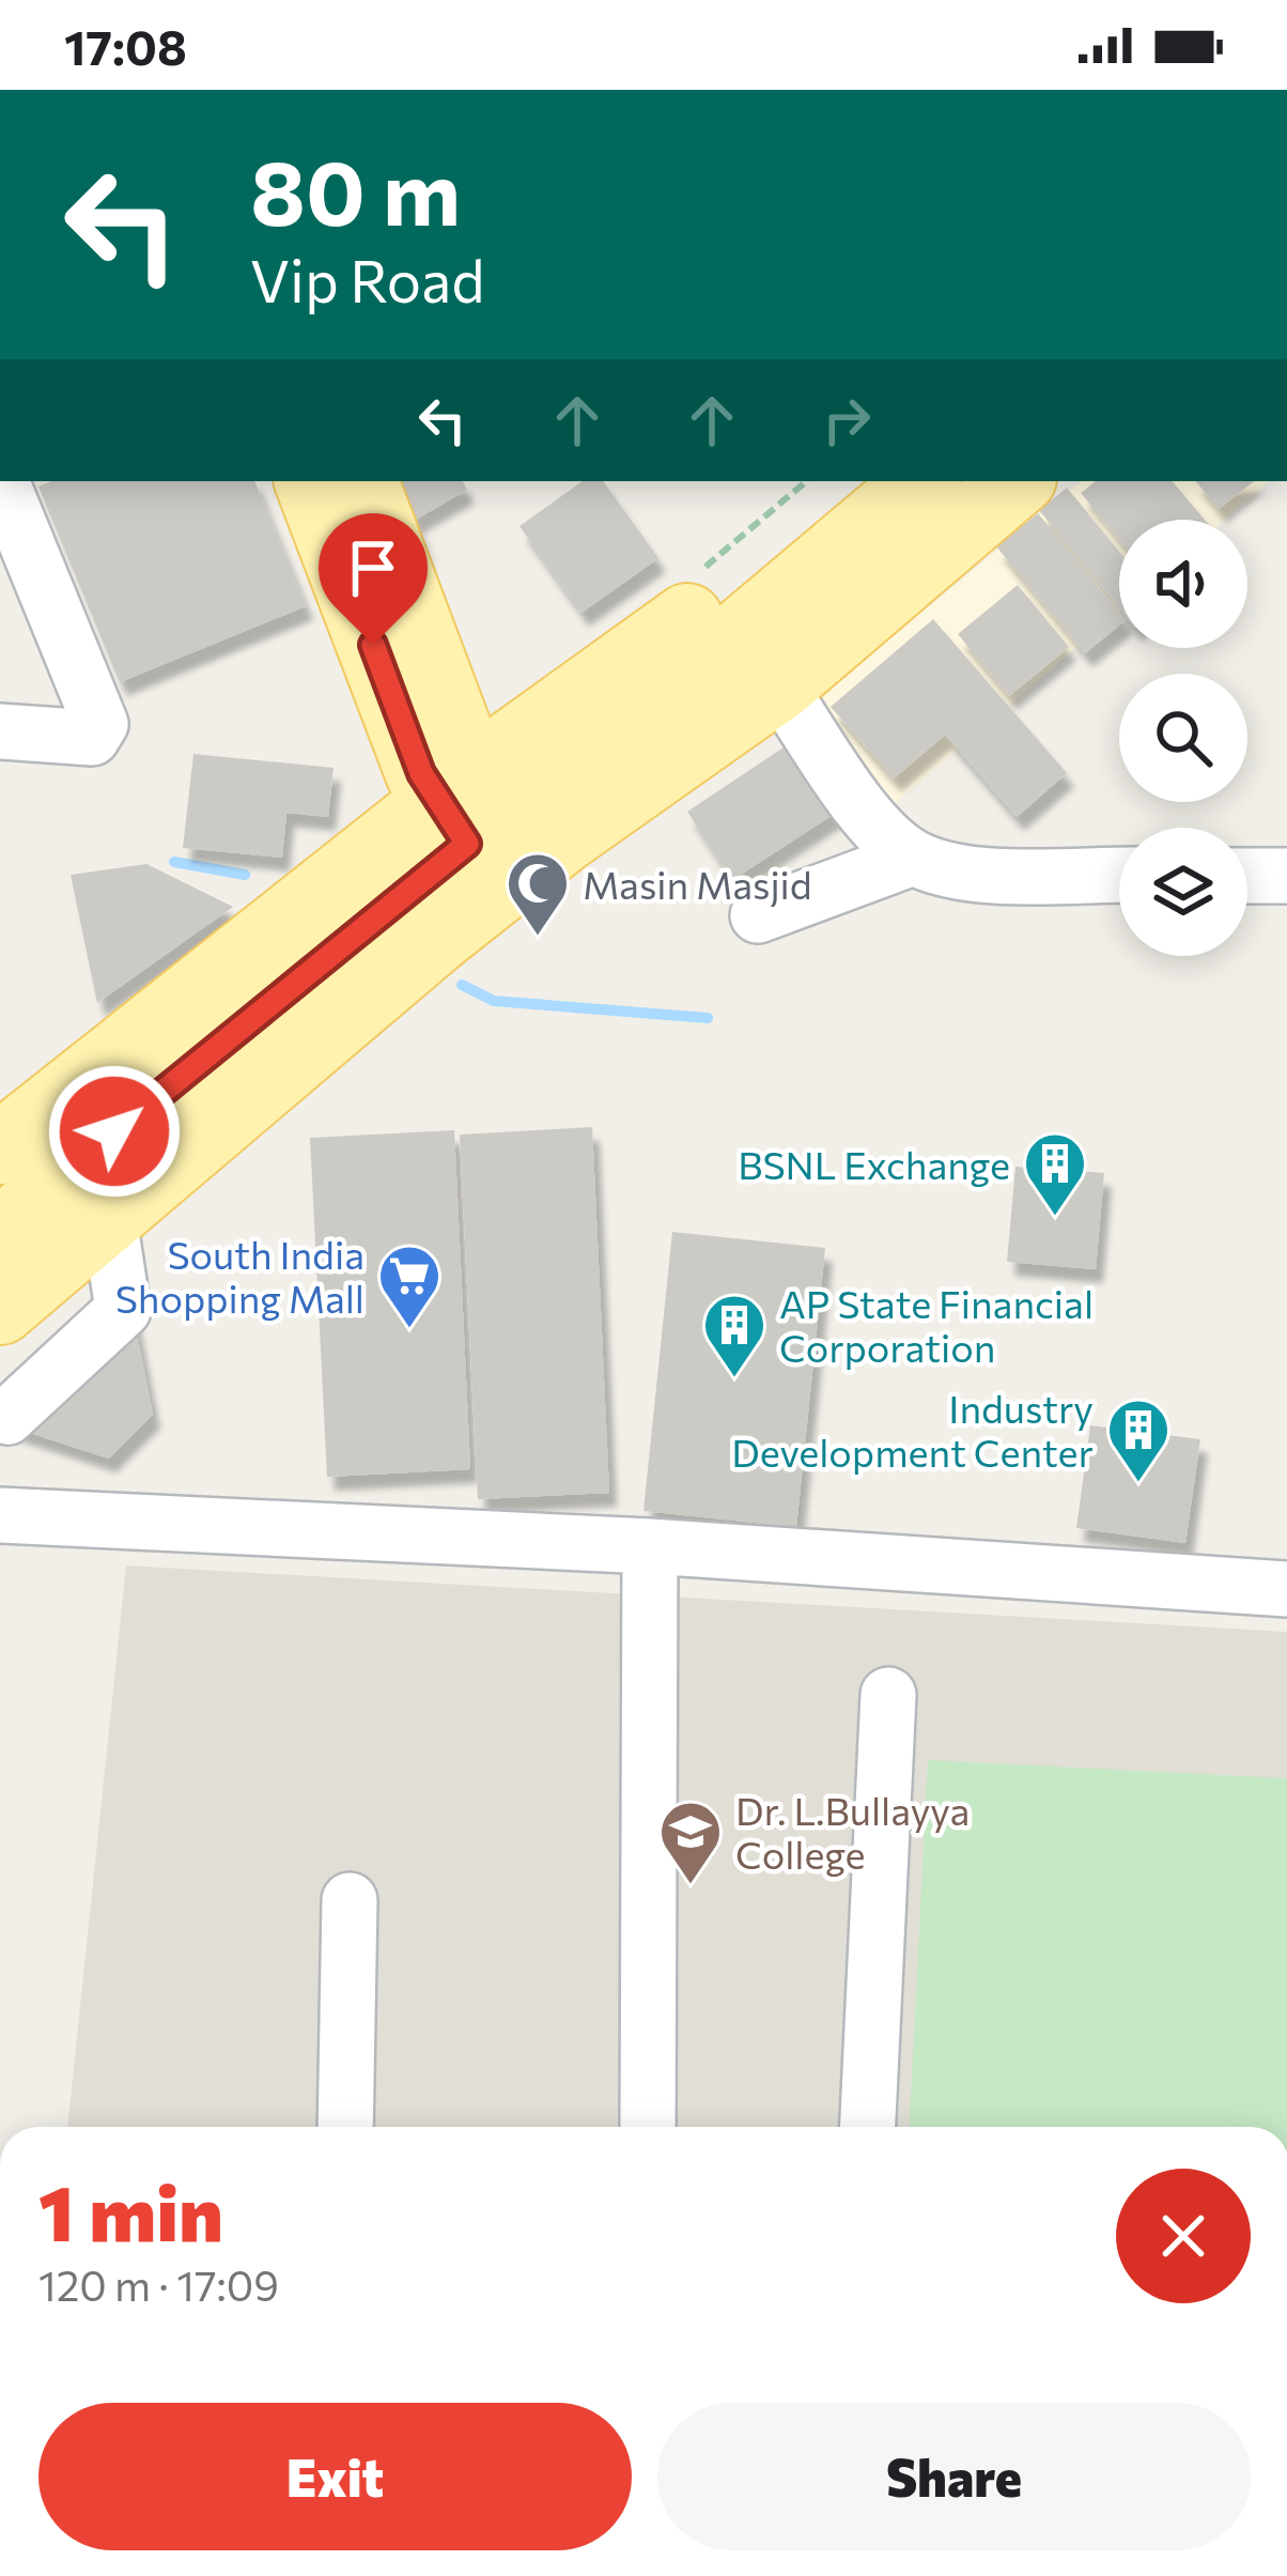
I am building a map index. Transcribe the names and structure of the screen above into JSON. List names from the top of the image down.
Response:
{
  "places": {
    "mosque": ["Masin Masjid"],
    "building": ["BSNL Exchange", "AP State Financial Corporation", "Industry Development Center"],
    "supermarket": ["South India Shopping Mall"],
    "school or university": ["Dr. L.Bullayya College"]
  },
  "page": {
    "status": "17:08",
    "turn": ["80 m", "Vip Road"],
    "heading": ["1 min", "120 m · 17:09"],
    "buttons": ["Exit", "Share"]
  }
}
